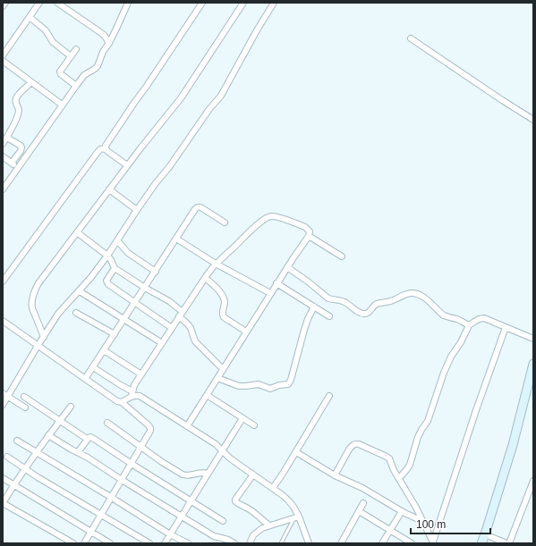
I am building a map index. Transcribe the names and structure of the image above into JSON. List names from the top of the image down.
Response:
{
  "scale_bar": "100 m"
}
